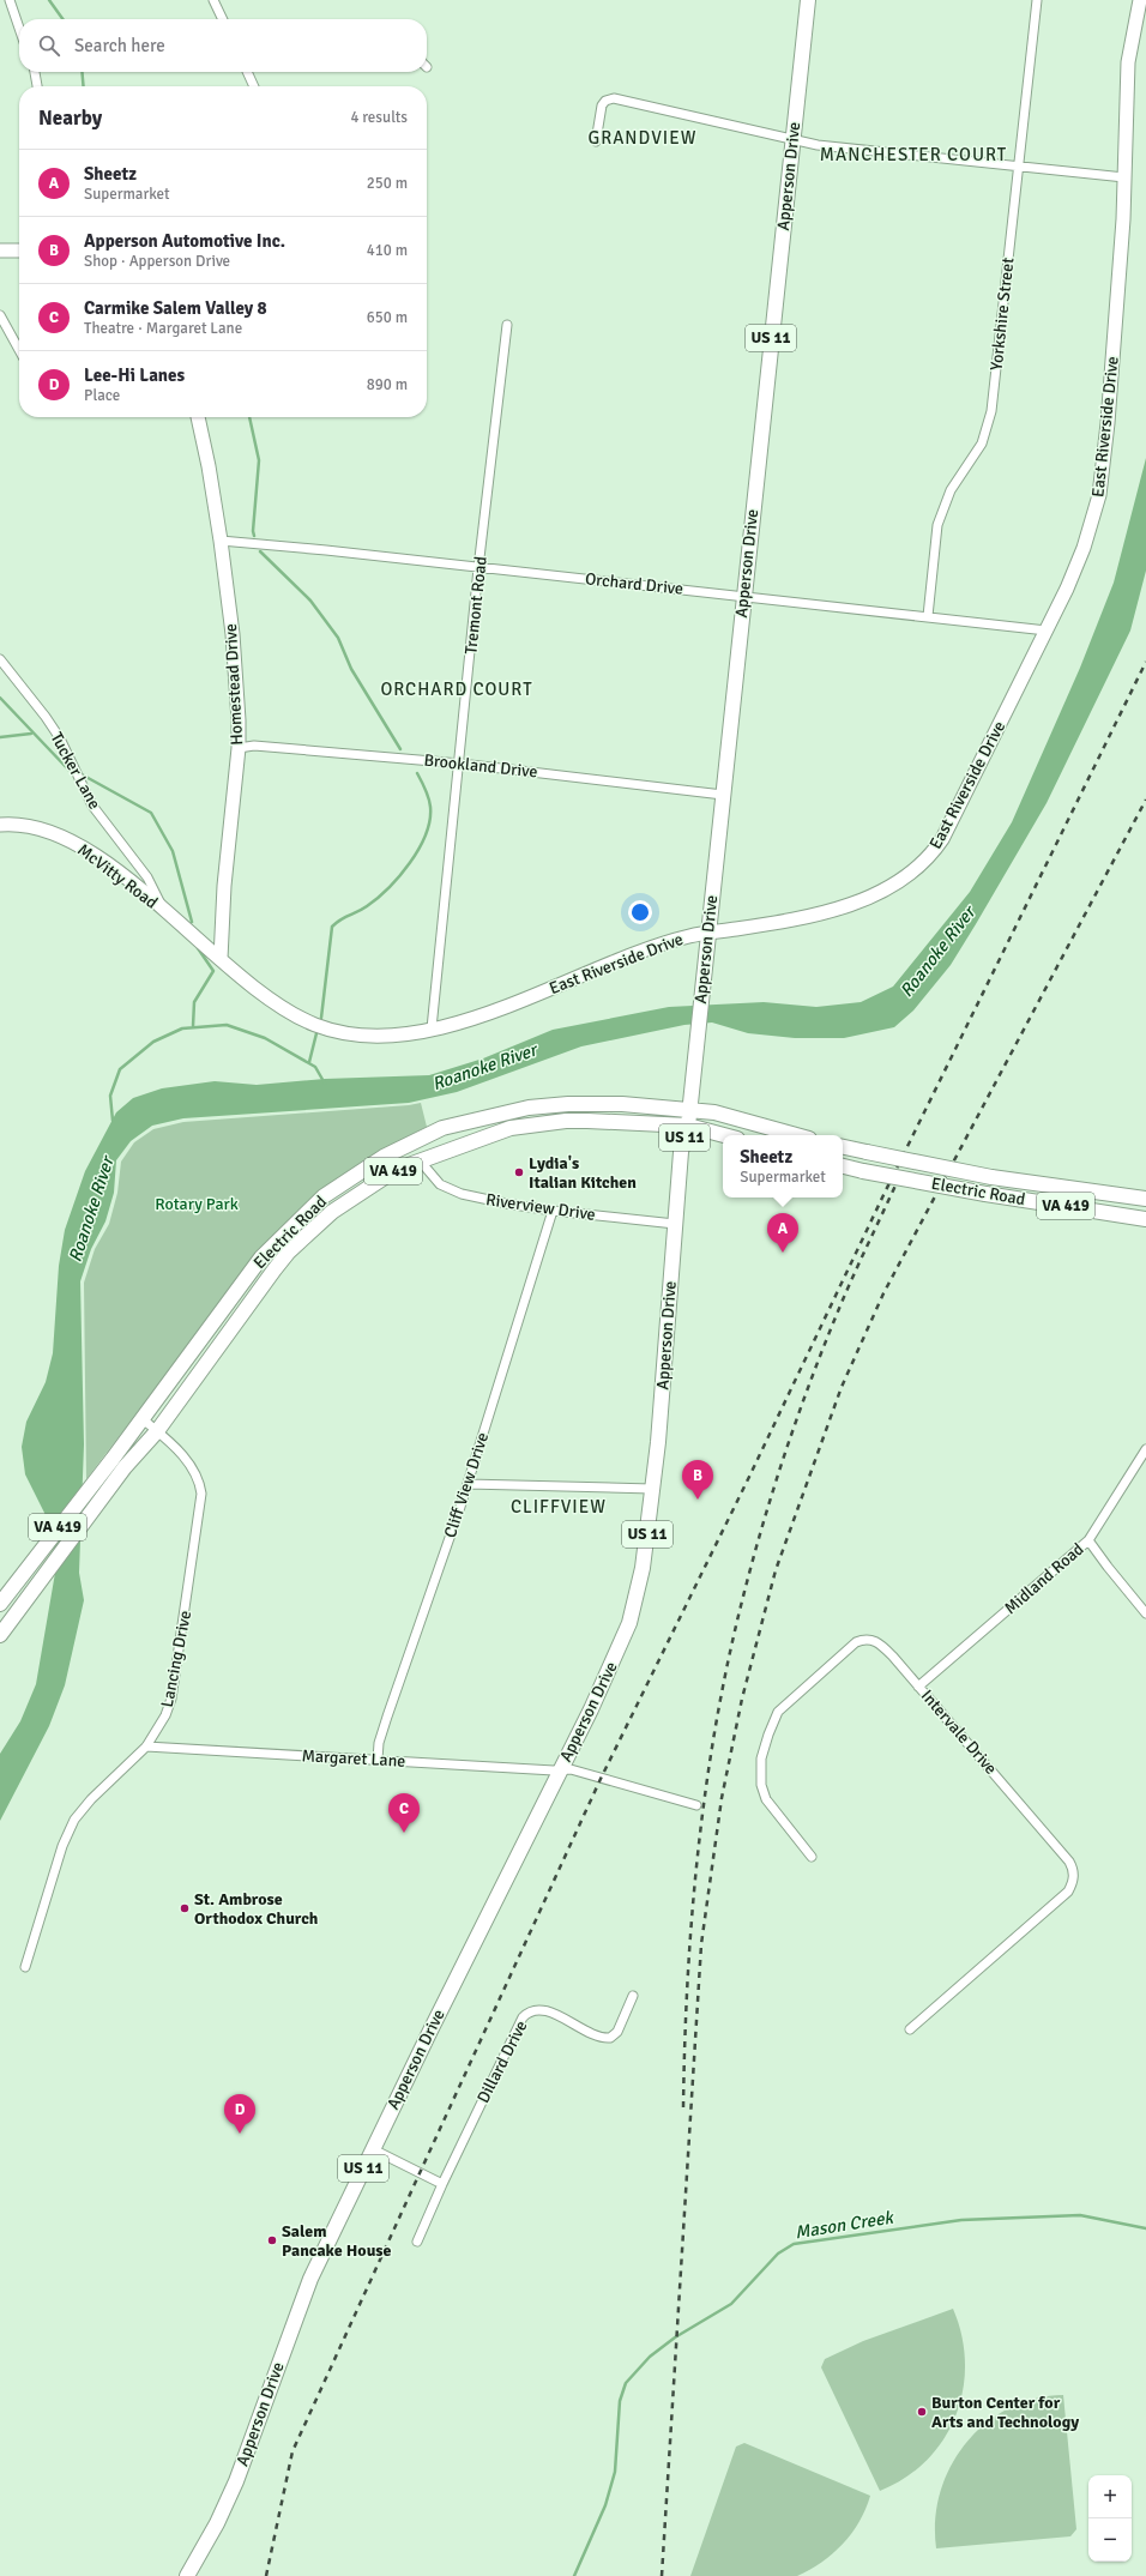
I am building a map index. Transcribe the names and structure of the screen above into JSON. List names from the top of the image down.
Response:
{
  "streets": {
    "main road": [
      "Apperson Drive",
      "US 11",
      "VA 419",
      "Electric Road"
    ],
    "street": [
      "Yorkshire Street",
      "East Riverside Drive",
      "Orchard Drive",
      "Tremont Road",
      "Homestead Drive",
      "Brookland Drive",
      "Tucker Lane",
      "McVitty Road",
      "Riverview Drive",
      "Cliff View Drive",
      "Midland Road",
      "Lancing Drive",
      "Intervale Drive",
      "Margaret Lane",
      "Dillard Drive"
    ]
  },
  "crossings": [
    ["Apperson Drive", "East Riverside Drive"],
    ["Apperson Drive", "Orchard Drive"],
    ["Apperson Drive", "Brookland Drive"],
    ["Apperson Drive", "Electric Road"],
    ["Apperson Drive", "Riverview Drive"],
    ["Apperson Drive", "Margaret Lane"],
    ["Yorkshire Street", "Orchard Drive"],
    ["East Riverside Drive", "Orchard Drive"],
    ["East Riverside Drive", "Tremont Road"],
    ["East Riverside Drive", "Homestead Drive"],
    ["East Riverside Drive", "McVitty Road"],
    ["Orchard Drive", "Tremont Road"],
    ["Orchard Drive", "Homestead Drive"],
    ["Tremont Road", "Brookland Drive"],
    ["Homestead Drive", "Brookland Drive"],
    ["Homestead Drive", "McVitty Road"],
    ["Tucker Lane", "McVitty Road"],
    ["Electric Road", "Riverview Drive"],
    ["Electric Road", "Lancing Drive"],
    ["Riverview Drive", "Cliff View Drive"],
    ["Cliff View Drive", "Margaret Lane"],
    ["Midland Road", "Intervale Drive"],
    ["Lancing Drive", "Margaret Lane"]
  ],
  "districts": [
    "GRANDVIEW",
    "MANCHESTER COURT",
    "ORCHARD COURT",
    "CLIFFVIEW"
  ],
  "water": ["Roanoke River", "Mason Creek"],
  "parks": ["Rotary Park"],
  "places": [
    "Lydia's Italian Kitchen",
    "St. Ambrose Orthodox Church",
    "Salem Pancake House",
    "Burton Center for Arts and Technology"
  ],
  "page": {
    "search": "Search here",
    "heading": ["Nearby", "4 results"],
    "list": [
      {
        "mark": "A",
        "name": "Sheetz",
        "note": "Supermarket",
        "value": "250 m"
      },
      {
        "mark": "B",
        "name": "Apperson Automotive Inc.",
        "note": "Shop · Apperson Drive",
        "value": "410 m"
      },
      {
        "mark": "C",
        "name": "Carmike Salem Valley 8",
        "note": "Theatre · Margaret Lane",
        "value": "650 m"
      },
      {
        "mark": "D",
        "name": "Lee-Hi Lanes",
        "note": "Place",
        "value": "890 m"
      }
    ],
    "popup": ["Sheetz", "Supermarket"],
    "pins": [
      "A",
      "B",
      "C",
      "D"
    ],
    "map_buttons": ["+", "−"]
  }
}
